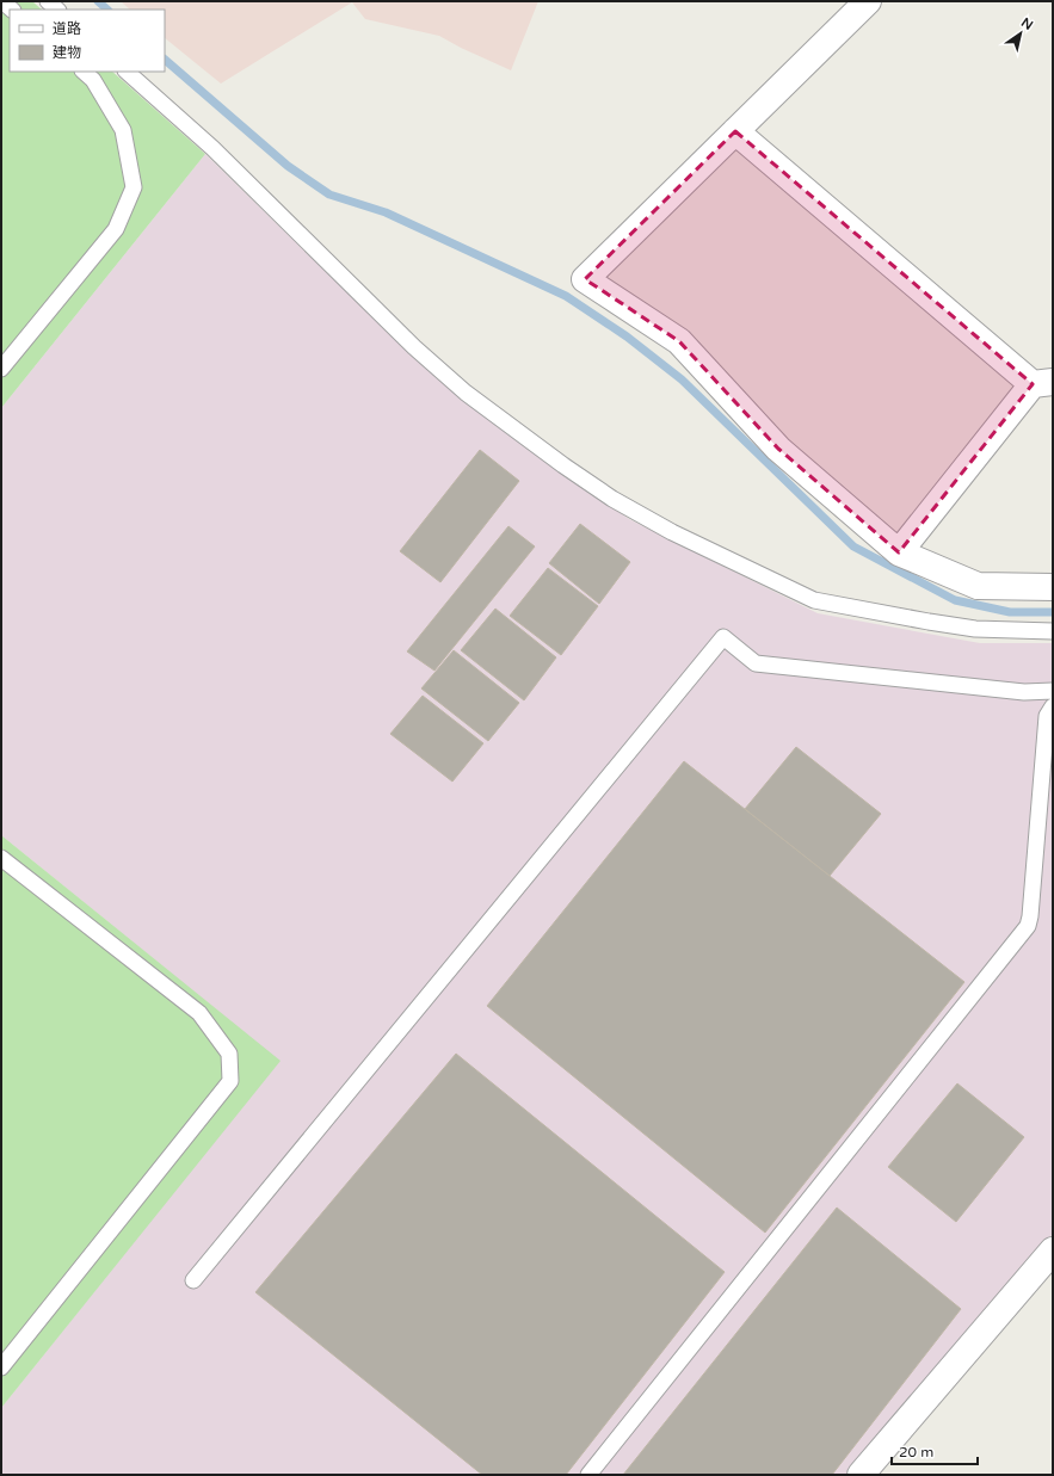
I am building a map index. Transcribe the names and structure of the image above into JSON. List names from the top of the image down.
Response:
{
  "legend": ["道路", "建物"],
  "scale_bar": "20 m",
  "north": "top right"
}
